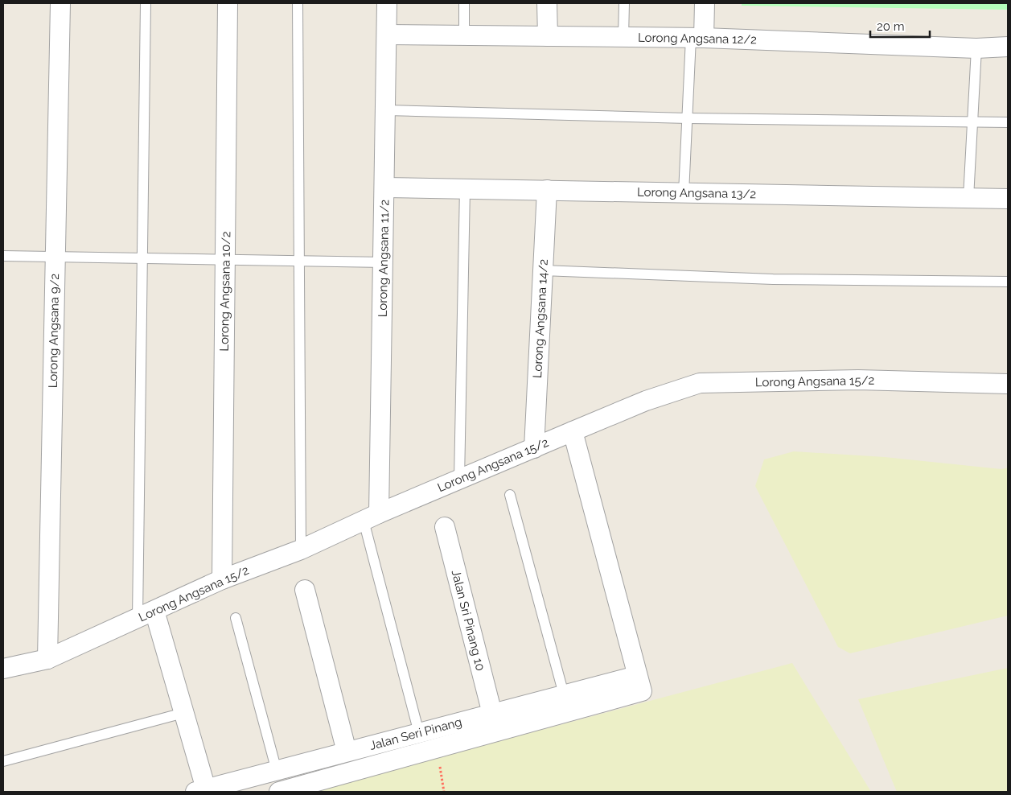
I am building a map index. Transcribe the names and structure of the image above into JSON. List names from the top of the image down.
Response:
{
  "streets": {
    "street": [
      "Lorong Angsana 12/2",
      "Lorong Angsana 13/2",
      "Lorong Angsana 11/2",
      "Lorong Angsana 10/2",
      "Lorong Angsana 14/2",
      "Lorong Angsana 9/2",
      "Lorong Angsana 15/2",
      "Jalan Sri Pinang 10",
      "Jalan Seri Pinang"
    ]
  },
  "crossings": [
    ["Lorong Angsana 12/2", "Lorong Angsana 11/2"],
    ["Lorong Angsana 13/2", "Lorong Angsana 11/2"],
    ["Lorong Angsana 13/2", "Lorong Angsana 14/2"],
    ["Lorong Angsana 11/2", "Lorong Angsana 15/2"],
    ["Lorong Angsana 10/2", "Lorong Angsana 15/2"],
    ["Lorong Angsana 14/2", "Lorong Angsana 15/2"],
    ["Lorong Angsana 9/2", "Lorong Angsana 15/2"],
    ["Lorong Angsana 15/2", "Jalan Seri Pinang"],
    ["Jalan Sri Pinang 10", "Jalan Seri Pinang"]
  ],
  "scale_bar": "20 m"
}
